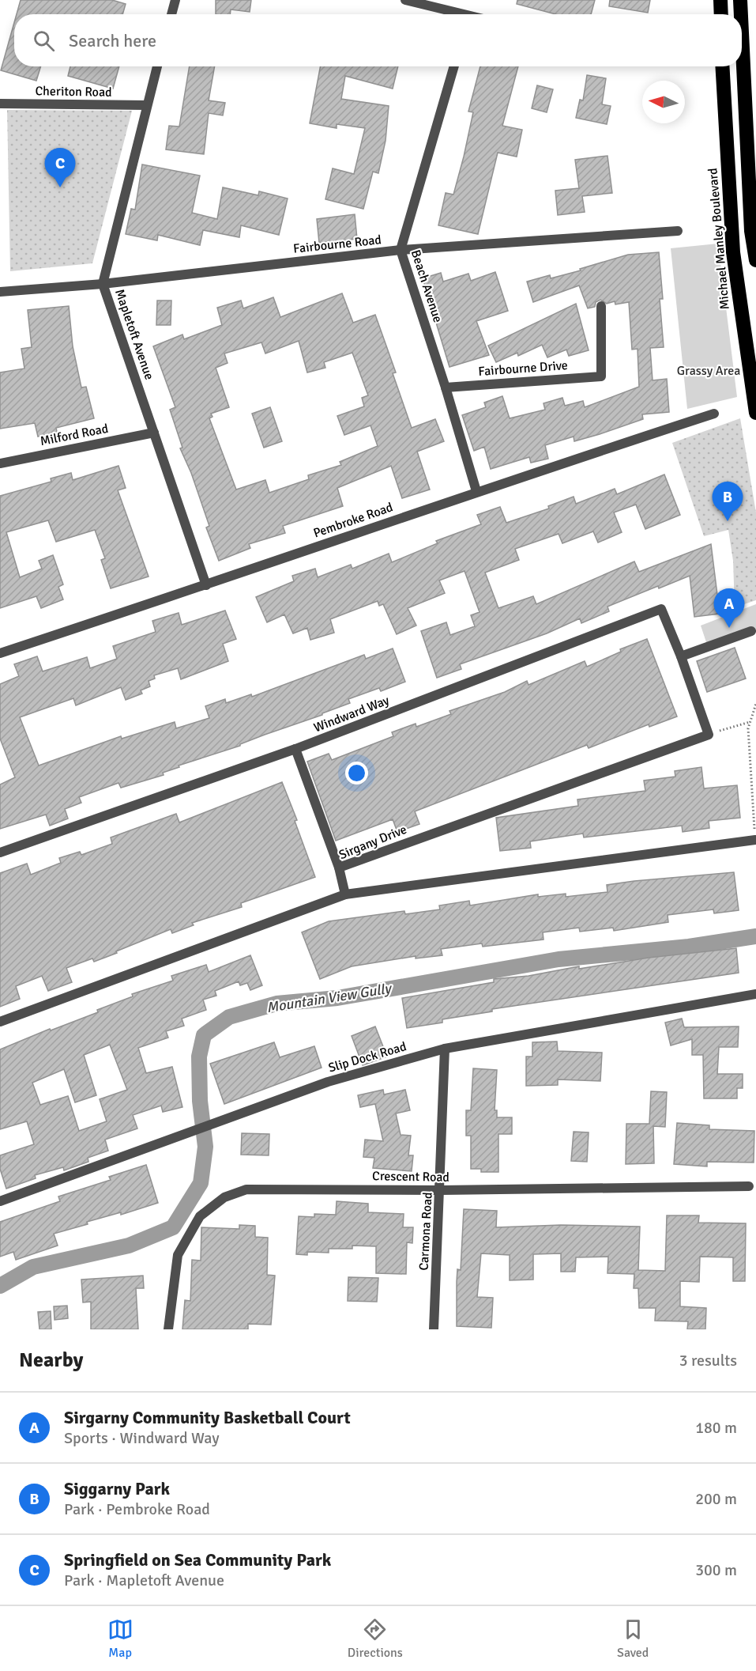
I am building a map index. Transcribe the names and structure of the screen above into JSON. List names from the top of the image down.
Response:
{
  "streets": {
    "highway": ["Michael Manley Boulevard"],
    "street": [
      "Cheriton Road",
      "Fairbourne Road",
      "Beach Avenue",
      "Mapletoft Avenue",
      "Fairbourne Drive",
      "Milford Road",
      "Pembroke Road",
      "Windward Way",
      "Sirgany Drive",
      "Slip Dock Road",
      "Crescent Road",
      "Carmona Road"
    ]
  },
  "crossings": [
    ["Cheriton Road", "Mapletoft Avenue"],
    ["Fairbourne Road", "Beach Avenue"],
    ["Fairbourne Road", "Mapletoft Avenue"],
    ["Beach Avenue", "Fairbourne Drive"],
    ["Beach Avenue", "Pembroke Road"],
    ["Mapletoft Avenue", "Milford Road"],
    ["Mapletoft Avenue", "Pembroke Road"],
    ["Slip Dock Road", "Carmona Road"],
    ["Crescent Road", "Carmona Road"]
  ],
  "water": ["Mountain View Gully"],
  "parks": ["Grassy Area"],
  "north": "left",
  "page": {
    "search": "Search here",
    "pins": ["C", "B", "A"],
    "heading": ["Nearby", "3 results"],
    "list": [
      {
        "mark": "A",
        "name": "Sirgarny Community Basketball Court",
        "note": "Sports · Windward Way",
        "value": "180 m"
      },
      {
        "mark": "B",
        "name": "Siggarny Park",
        "note": "Park · Pembroke Road",
        "value": "200 m"
      },
      {
        "mark": "C",
        "name": "Springfield on Sea Community Park",
        "note": "Park · Mapletoft Avenue",
        "value": "300 m"
      }
    ],
    "nav": ["Map", "Directions", "Saved"]
  }
}
